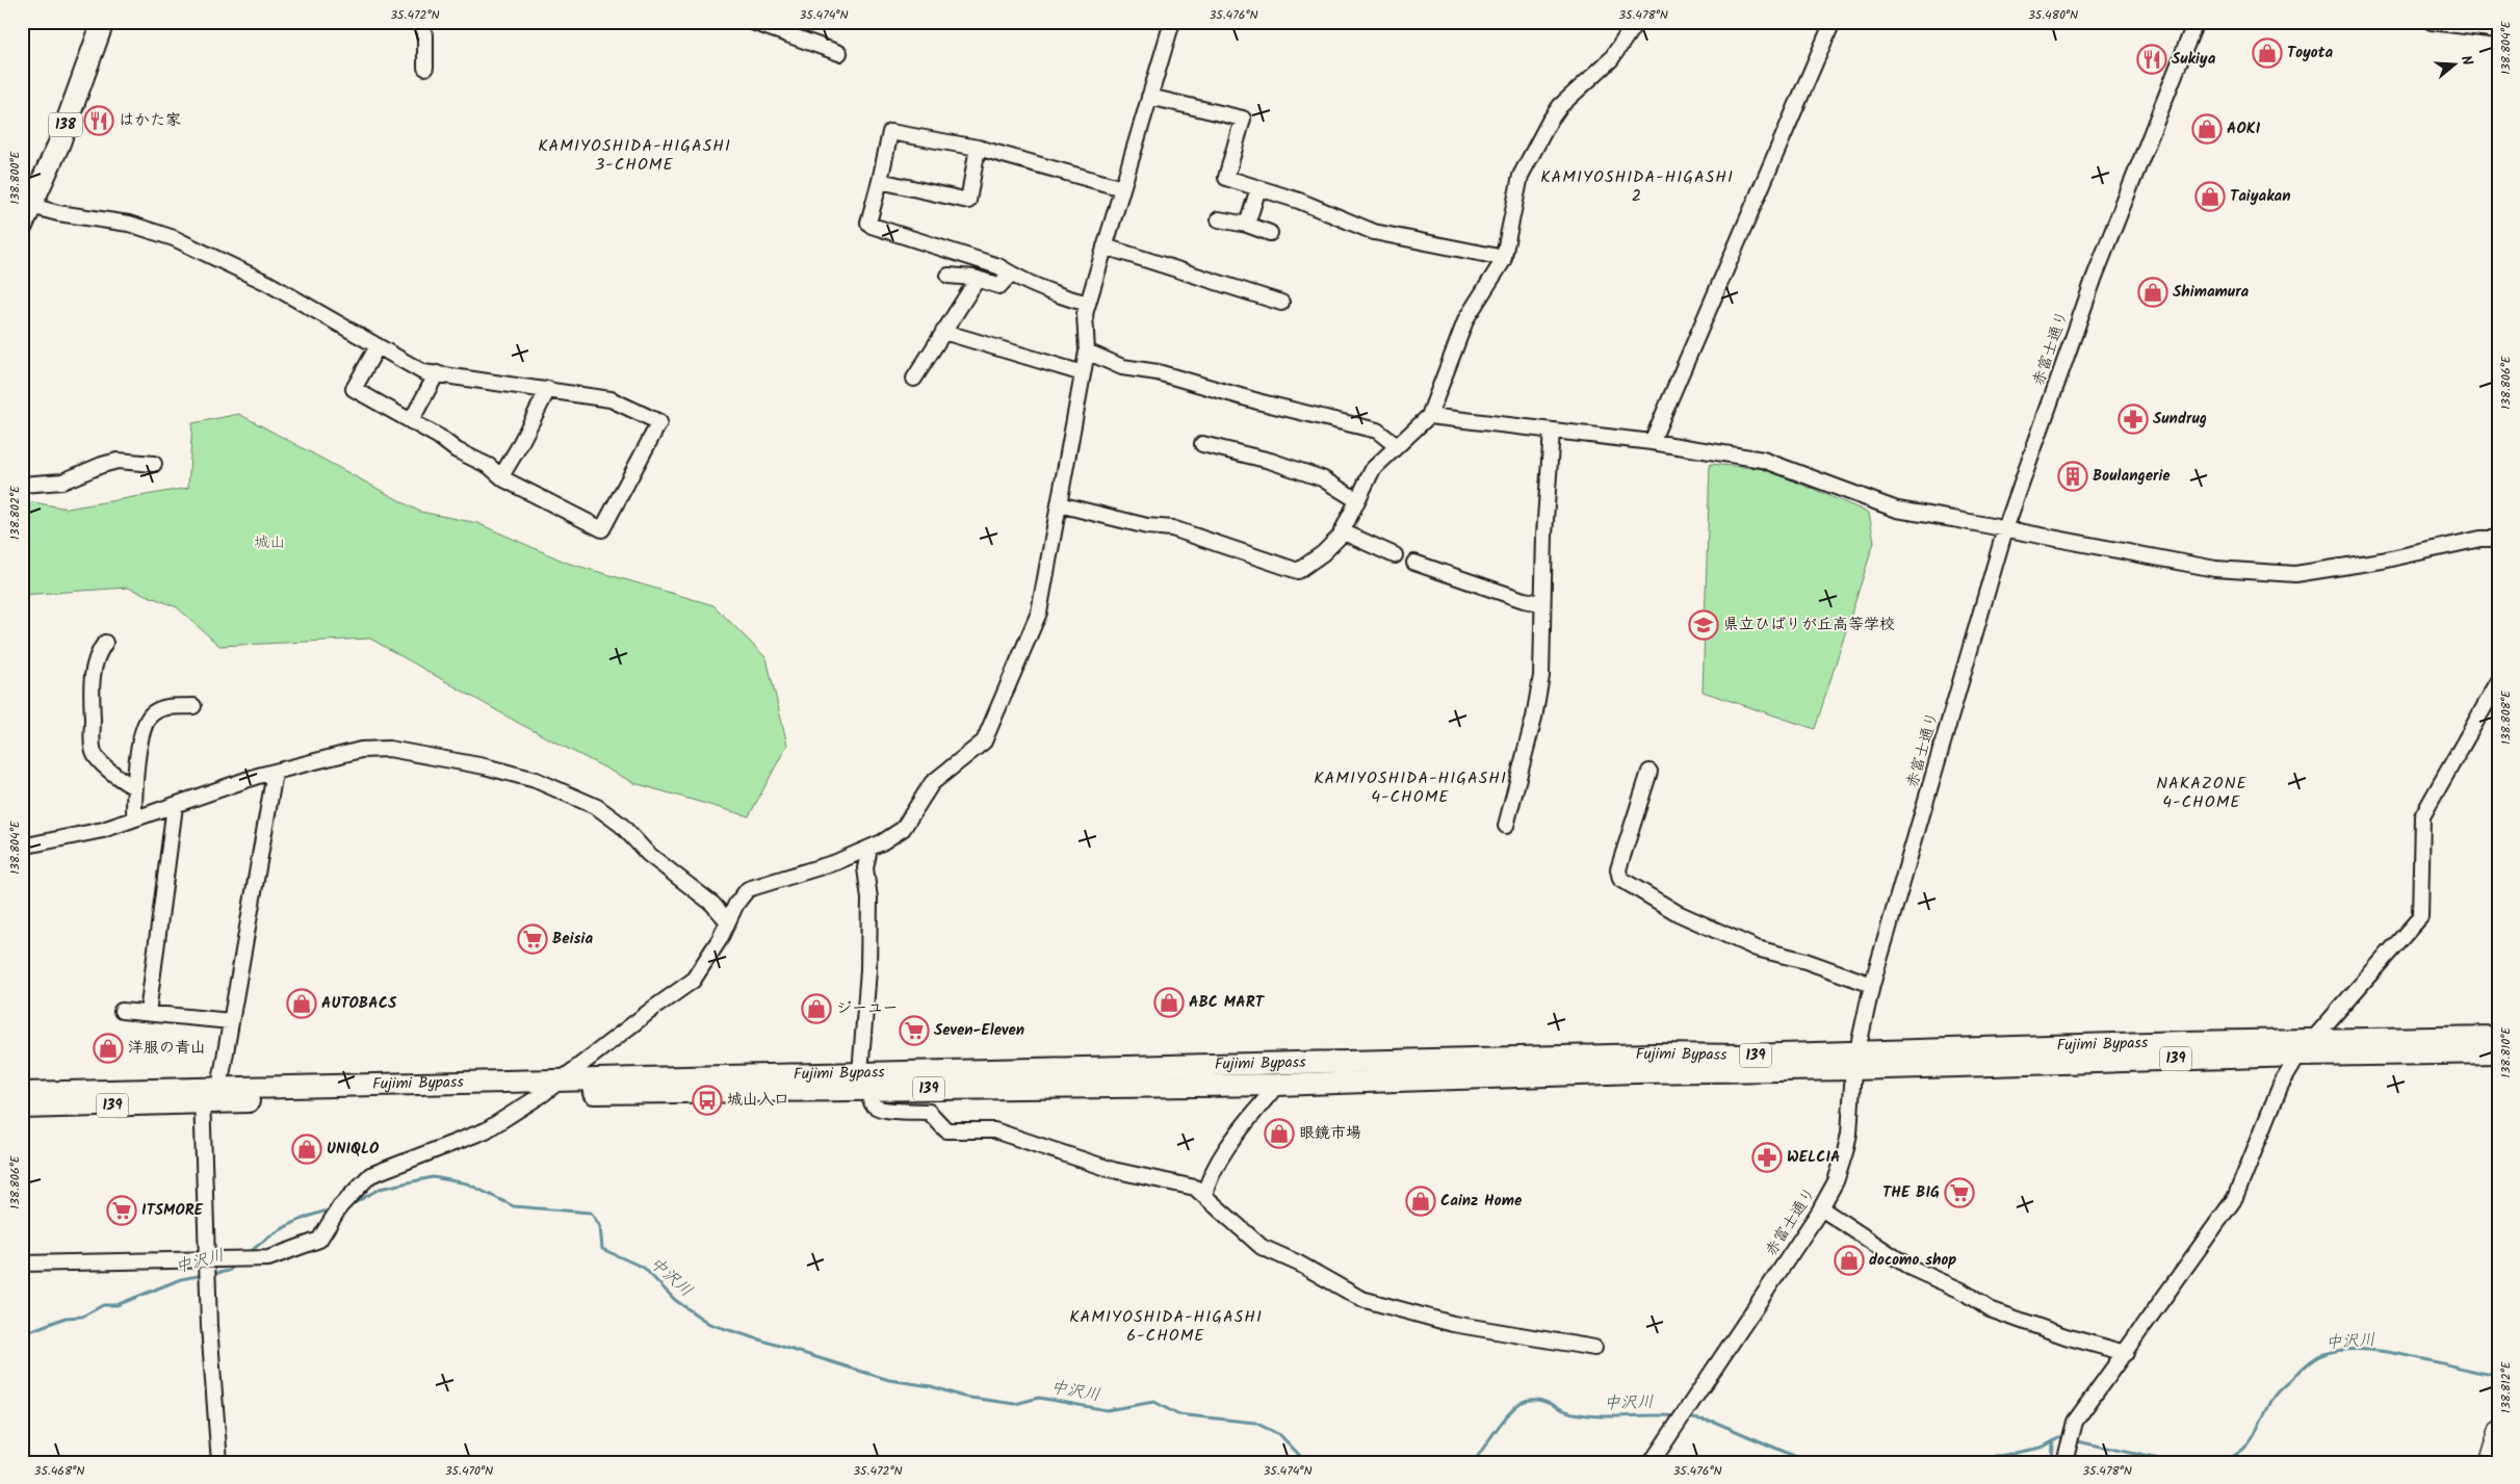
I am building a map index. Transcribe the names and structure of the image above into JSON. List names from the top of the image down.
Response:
{
  "streets": {
    "highway": ["138", "Fujimi Bypass", "139"],
    "street": ["赤富士通り"]
  },
  "crossings": [
    ["赤富士通り", "Fujimi Bypass"]
  ],
  "districts": [
    "KAMIYOSHIDA-HIGASHI 3-CHOME",
    "KAMIYOSHIDA-HIGASHI 2",
    "KAMIYOSHIDA-HIGASHI 4-CHOME",
    "NAKAZONE 4-CHOME",
    "KAMIYOSHIDA-HIGASHI 6-CHOME"
  ],
  "water": ["中沢川"],
  "parks": ["城山"],
  "places": {
    "shop": [
      "Toyota",
      "AOKI",
      "Taiyakan",
      "Shimamura",
      "ABC MART",
      "AUTOBACS",
      "ジーユー",
      "洋服の青山",
      "眼鏡市場",
      "UNIQLO",
      "Cainz Home",
      "docomo shop"
    ],
    "restaurant": ["Sukiya", "はかた家"],
    "pharmacy": ["Sundrug", "WELCIA"],
    "building": ["Boulangerie"],
    "school or university": ["県立ひばりが丘高等学校"],
    "supermarket": [
      "Beisia",
      "Seven-Eleven",
      "THE BIG",
      "ITSMORE"
    ],
    "bus stop": ["城山入口"]
  },
  "north": "right",
  "coordinates": [
    "35.472°N",
    "35.474°N",
    "35.476°N",
    "35.478°N",
    "35.480°N",
    "138.804°E",
    "138.800°E",
    "138.806°E",
    "138.802°E",
    "138.808°E",
    "138.810°E",
    "138.812°E",
    "35.468°N",
    "35.470°N"
  ]
}
